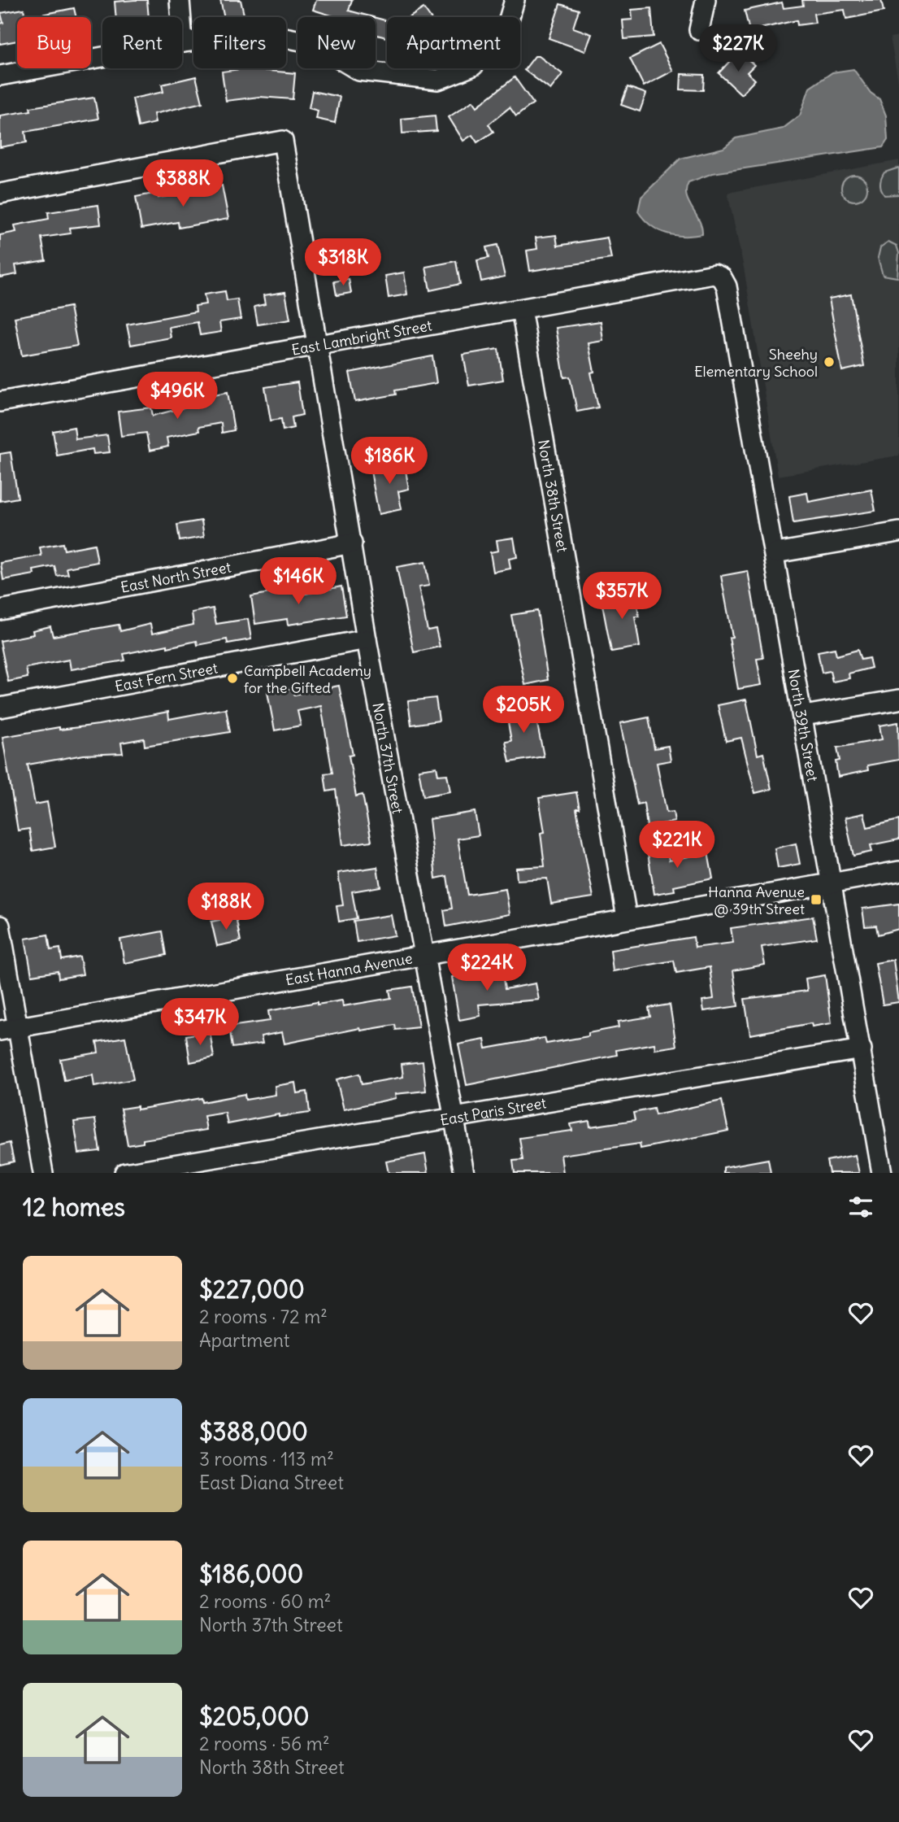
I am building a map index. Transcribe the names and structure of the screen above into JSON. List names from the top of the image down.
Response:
{
  "streets": {
    "street": [
      "East Lambright Street",
      "North 38th Street",
      "East North Street",
      "East Fern Street",
      "North 39th Street",
      "North 37th Street",
      "East Hanna Avenue",
      "East Paris Street"
    ]
  },
  "crossings": [
    ["East Lambright Street", "North 38th Street"],
    ["East Lambright Street", "North 39th Street"],
    ["East Lambright Street", "North 37th Street"],
    ["North 38th Street", "East Hanna Avenue"],
    ["East North Street", "North 37th Street"],
    ["East Fern Street", "North 37th Street"],
    ["North 39th Street", "East Hanna Avenue"],
    ["North 39th Street", "East Paris Street"],
    ["North 37th Street", "East Hanna Avenue"],
    ["North 37th Street", "East Paris Street"]
  ],
  "places": {
    "other": ["Sheehy Elementary School", "Campbell Academy for the Gifted"],
    "transit": ["Hanna Avenue @ 39th Street"]
  },
  "page": {
    "chip": [
      "Buy",
      "Rent",
      "Filters",
      "New",
      "Apartment"
    ],
    "price": [
      "$227K",
      "$388K",
      "$318K",
      "$496K",
      "$186K",
      "$146K",
      "$357K",
      "$205K",
      "$221K",
      "$188K",
      "$224K",
      "$347K"
    ],
    "heading": "12 homes",
    "list": [
      {
        "name": "$227,000",
        "note": "2 rooms · 72 m² · Apartment"
      },
      {
        "name": "$388,000",
        "note": "3 rooms · 113 m² · East Diana Street"
      },
      {
        "name": "$186,000",
        "note": "2 rooms · 60 m² · North 37th Street"
      },
      {
        "name": "$205,000",
        "note": "2 rooms · 56 m² · North 38th Street"
      }
    ]
  }
}
